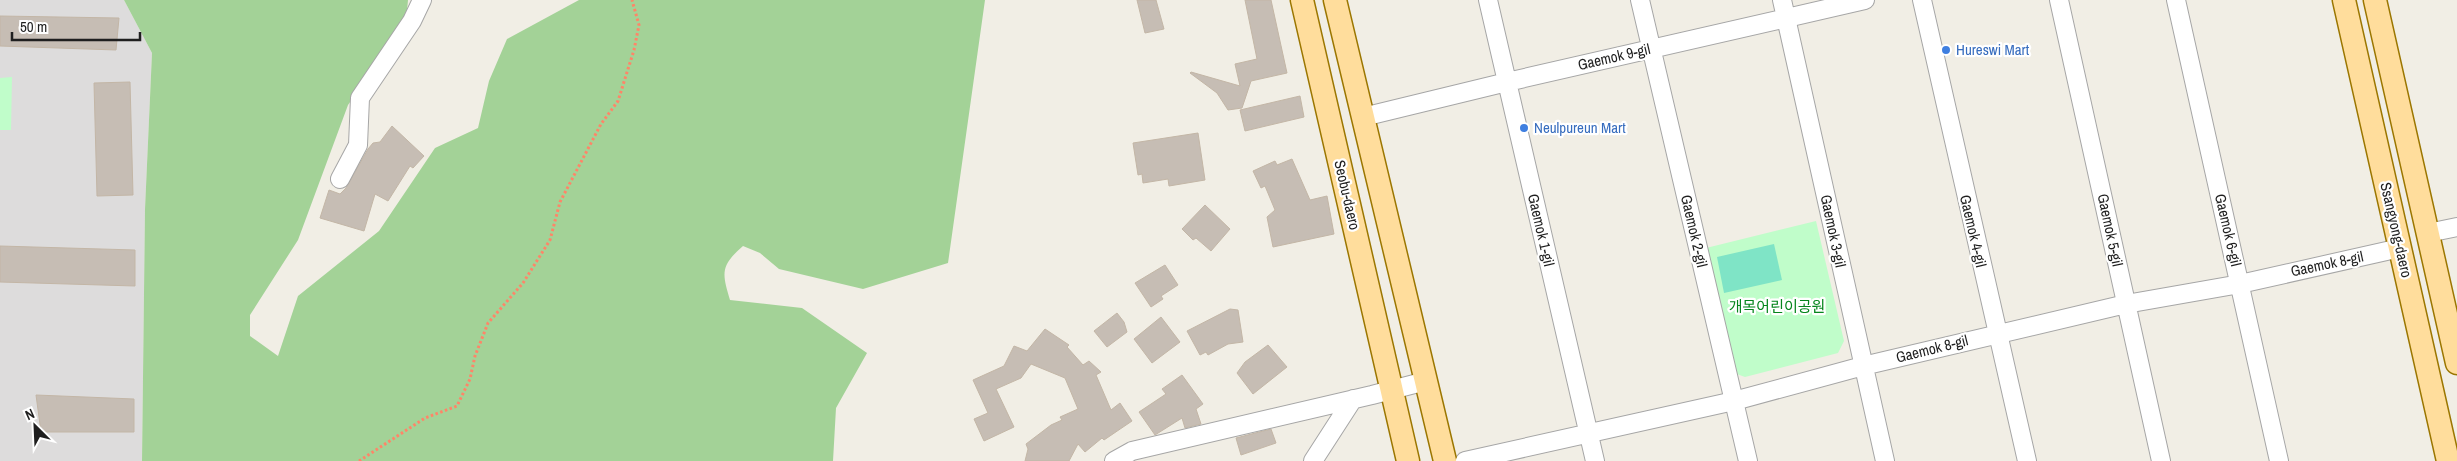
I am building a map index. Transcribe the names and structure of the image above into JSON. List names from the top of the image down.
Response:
{
  "streets": {
    "main road": ["Seobu-daero", "Ssangyong-daero"],
    "street": [
      "Gaemok 9-gil",
      "Gaemok 1-gil",
      "Gaemok 5-gil",
      "Gaemok 6-gil",
      "Gaemok 2-gil",
      "Gaemok 3-gil",
      "Gaemok 4-gil",
      "Gaemok 8-gil"
    ]
  },
  "crossings": [
    ["Gaemok 9-gil", "Gaemok 1-gil"],
    ["Gaemok 9-gil", "Gaemok 2-gil"],
    ["Gaemok 9-gil", "Gaemok 3-gil"],
    ["Gaemok 1-gil", "Gaemok 8-gil"],
    ["Gaemok 5-gil", "Gaemok 8-gil"],
    ["Gaemok 6-gil", "Gaemok 8-gil"],
    ["Ssangyong-daero", "Gaemok 8-gil"],
    ["Gaemok 2-gil", "Gaemok 8-gil"],
    ["Gaemok 3-gil", "Gaemok 8-gil"],
    ["Gaemok 4-gil", "Gaemok 8-gil"]
  ],
  "parks": ["개목어린이공원"],
  "places": ["Hureswi Mart", "Neulpureun Mart"],
  "scale_bar": "50 m",
  "north": "top left"
}
